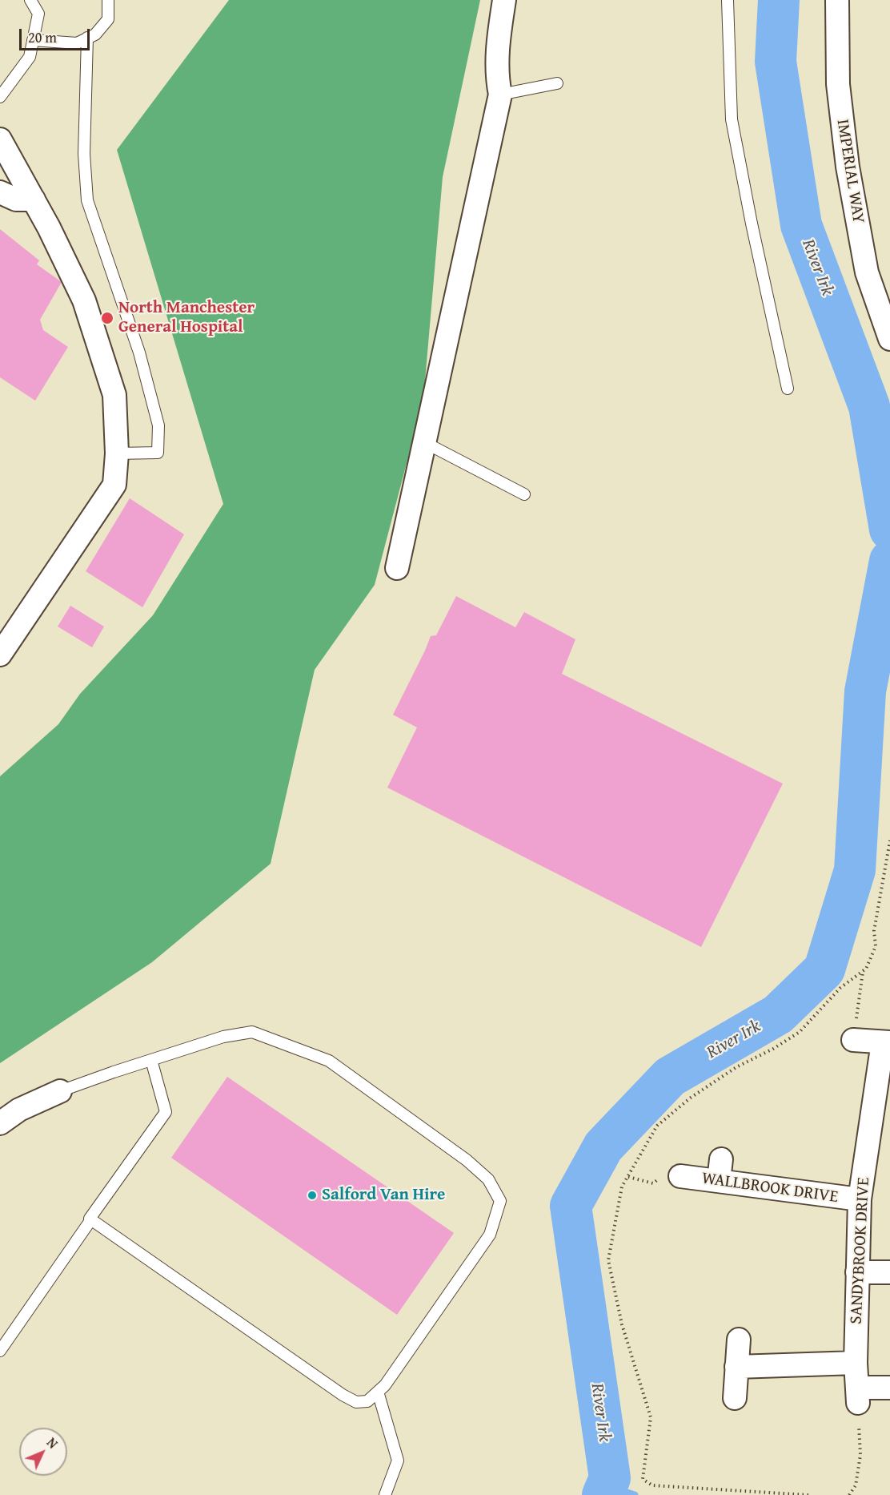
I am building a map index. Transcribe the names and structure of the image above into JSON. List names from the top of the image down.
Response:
{
  "streets": {
    "street": ["IMPERIAL WAY", "WALLBROOK DRIVE", "SANDYBROOK DRIVE"]
  },
  "crossings": [
    ["WALLBROOK DRIVE", "SANDYBROOK DRIVE"]
  ],
  "water": ["River Irk"],
  "places": ["North Manchester General Hospital", "Salford Van Hire"],
  "scale_bar": "20 m",
  "north": "top right"
}
